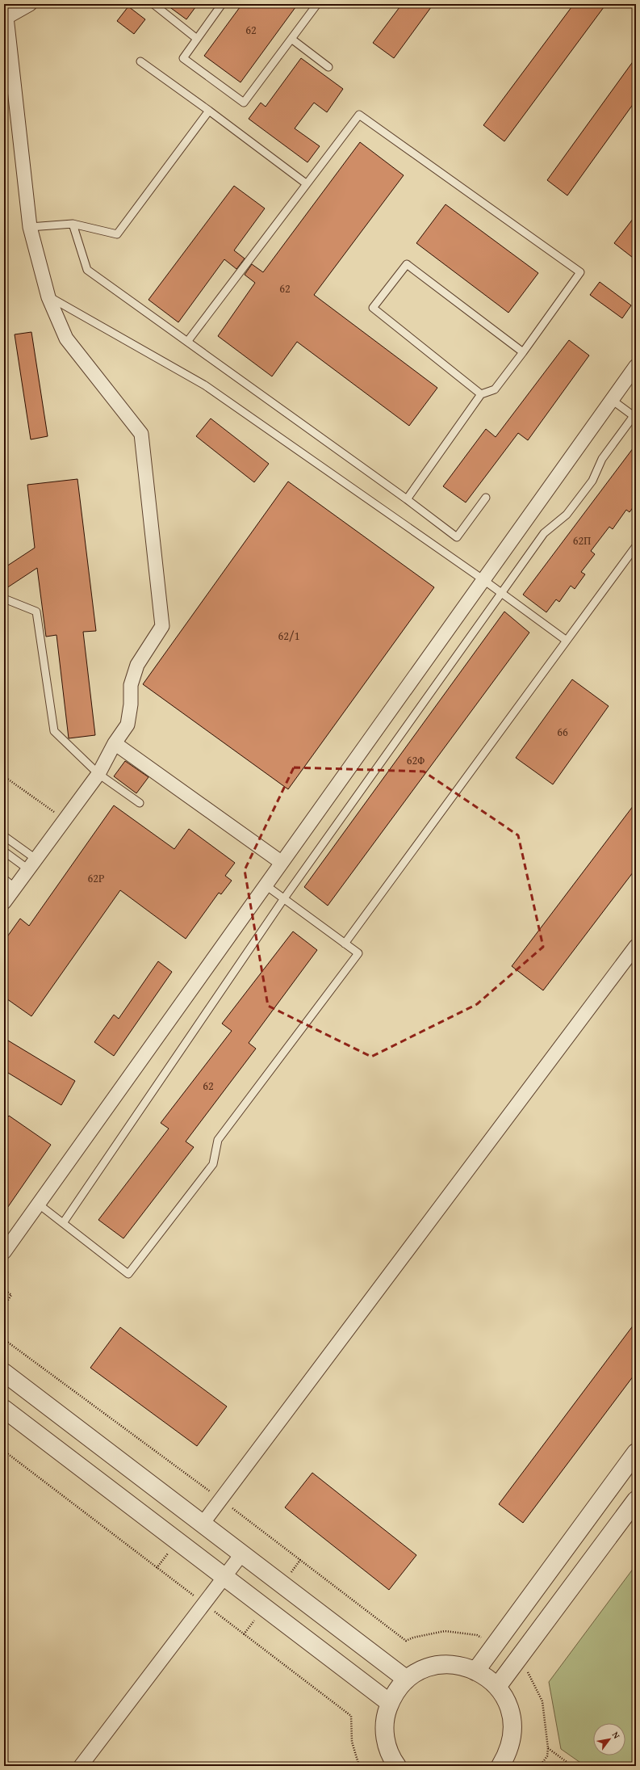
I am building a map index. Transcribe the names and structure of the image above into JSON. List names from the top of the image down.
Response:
{
  "house_numbers": [
    "62",
    "62",
    "62П",
    "62/1",
    "66",
    "62Ф",
    "62Р",
    "62"
  ],
  "north": "top right"
}
